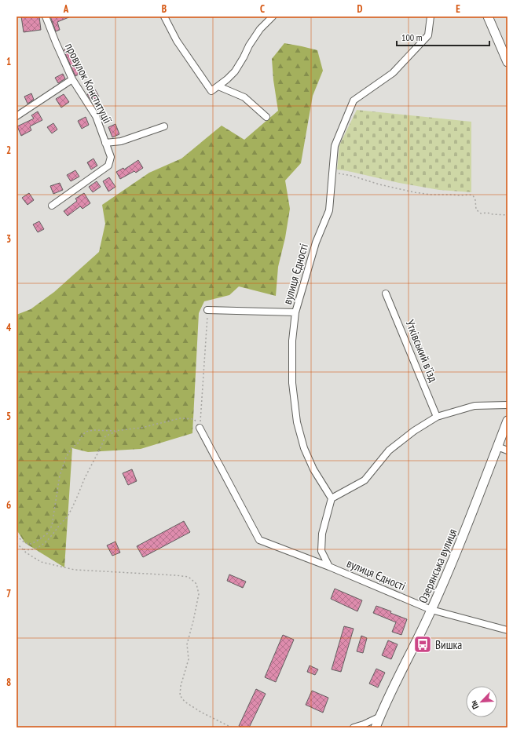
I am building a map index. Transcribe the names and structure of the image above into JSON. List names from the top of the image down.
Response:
{
  "streets": {
    "street": [
      "провулок Конституції",
      "вулиця Єдності",
      "Утківський в'їзд",
      "Озерянська вулиця"
    ]
  },
  "crossings": [
    ["вулиця Єдності", "Озерянська вулиця"]
  ],
  "places": {
    "bus stop": ["Вишка"]
  },
  "scale_bar": "100 m",
  "north": "bottom left",
  "grid": {
    "columns": [
      "A",
      "B",
      "C",
      "D",
      "E"
    ],
    "rows": [
      "1",
      "2",
      "3",
      "4",
      "5",
      "6",
      "7",
      "8"
    ]
  }
}
